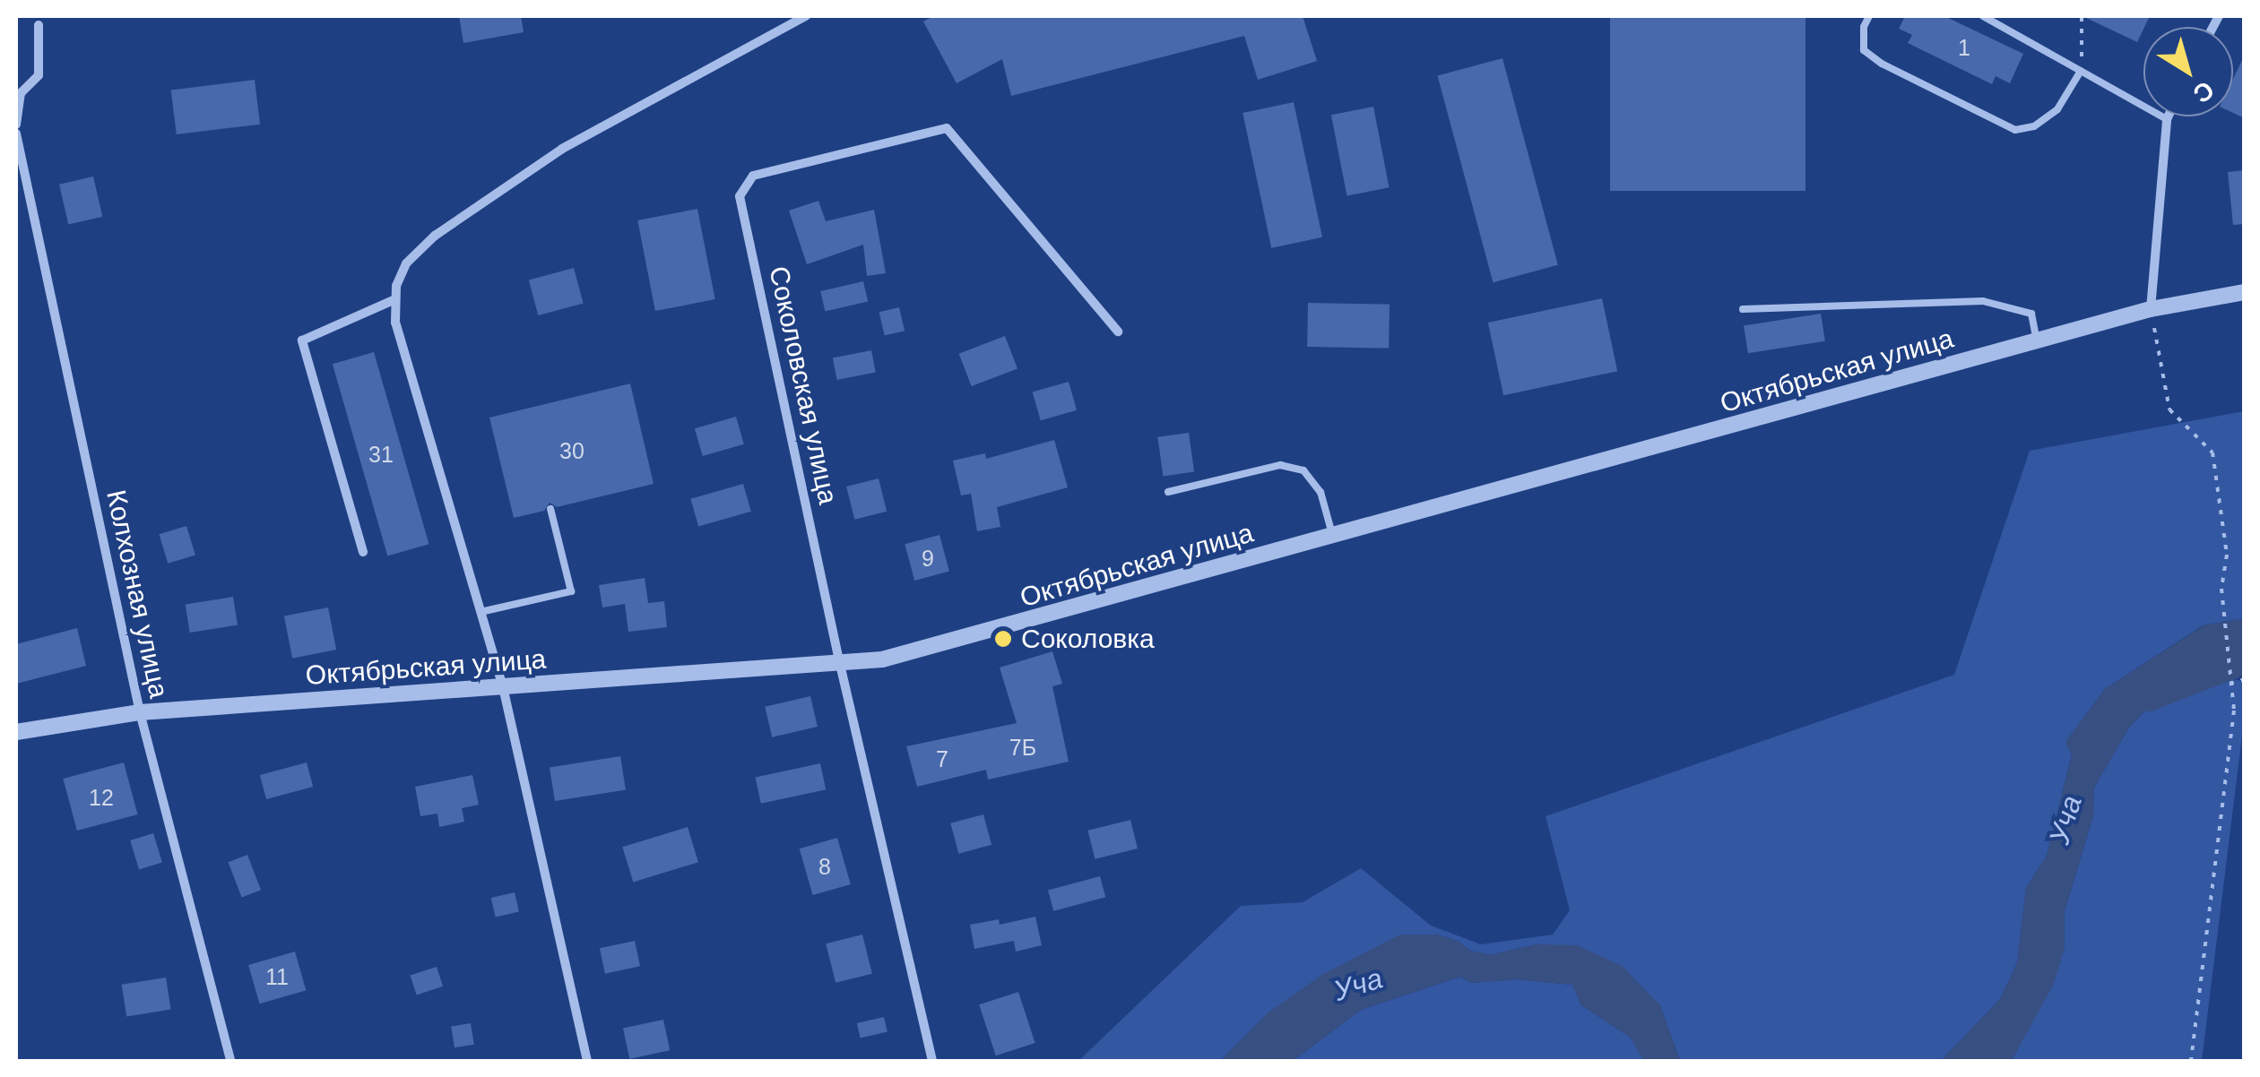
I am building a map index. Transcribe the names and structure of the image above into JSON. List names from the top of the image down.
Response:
{
  "streets": {
    "street": ["Октябрьская улица", "Соколовская улица", "Колхозная улица"]
  },
  "crossings": [
    ["Октябрьская улица", "Соколовская улица"],
    ["Октябрьская улица", "Колхозная улица"]
  ],
  "water": ["Уча"],
  "places": ["Соколовка"],
  "house_numbers": [
    "1",
    "30",
    "31",
    "9",
    "7Б",
    "7",
    "12",
    "8",
    "11"
  ],
  "north": "bottom right"
}
